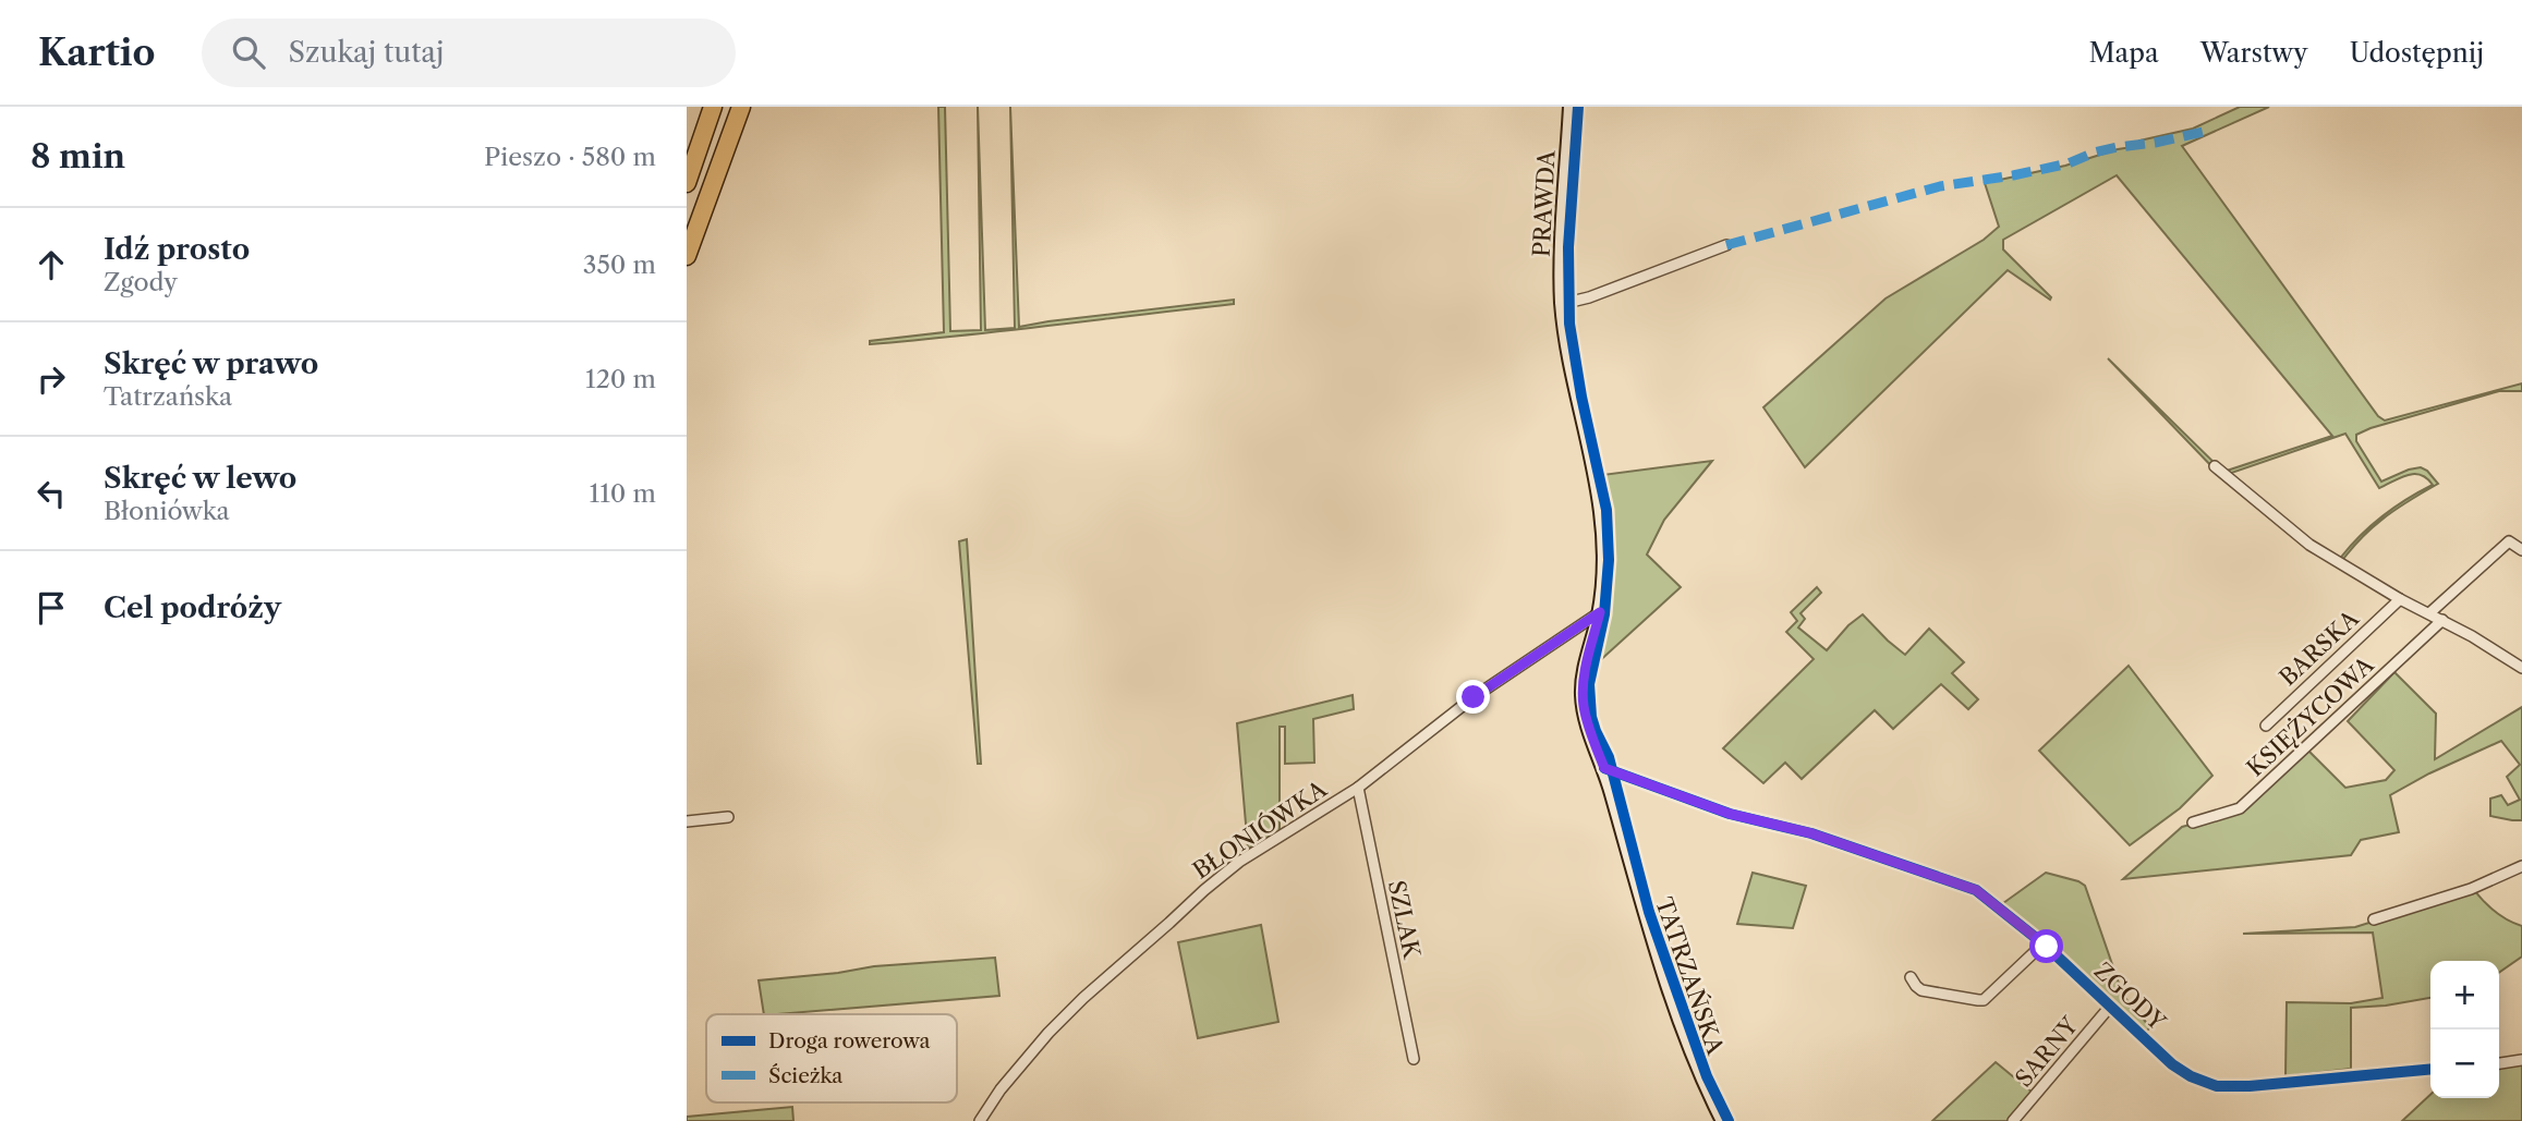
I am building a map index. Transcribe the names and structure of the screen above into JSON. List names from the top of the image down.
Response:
{
  "streets": {
    "street": [
      "PRAWDA",
      "BARSKA",
      "KSIĘŻYCOWA",
      "BŁONIÓWKA",
      "SZLAK",
      "TATRZAŃSKA",
      "ZGODY",
      "SARNY"
    ]
  },
  "crossings": [
    ["PRAWDA", "TATRZAŃSKA"],
    ["BŁONIÓWKA", "SZLAK"],
    ["BŁONIÓWKA", "TATRZAŃSKA"],
    ["TATRZAŃSKA", "ZGODY"],
    ["ZGODY", "SARNY"]
  ],
  "legend": ["Droga rowerowa", "Ścieżka"],
  "page": {
    "header": "Kartio",
    "search": "Szukaj tutaj",
    "nav": ["Mapa", "Warstwy", "Udostępnij"],
    "heading": ["8 min", "Pieszo · 580 m"],
    "list": [
      ["Idź prosto", "Zgody", "350 m"],
      ["Skręć w prawo", "Tatrzańska", "120 m"],
      ["Skręć w lewo", "Błoniówka", "110 m"],
      "Cel podróży"
    ],
    "map_buttons": ["+", "−"]
  }
}
